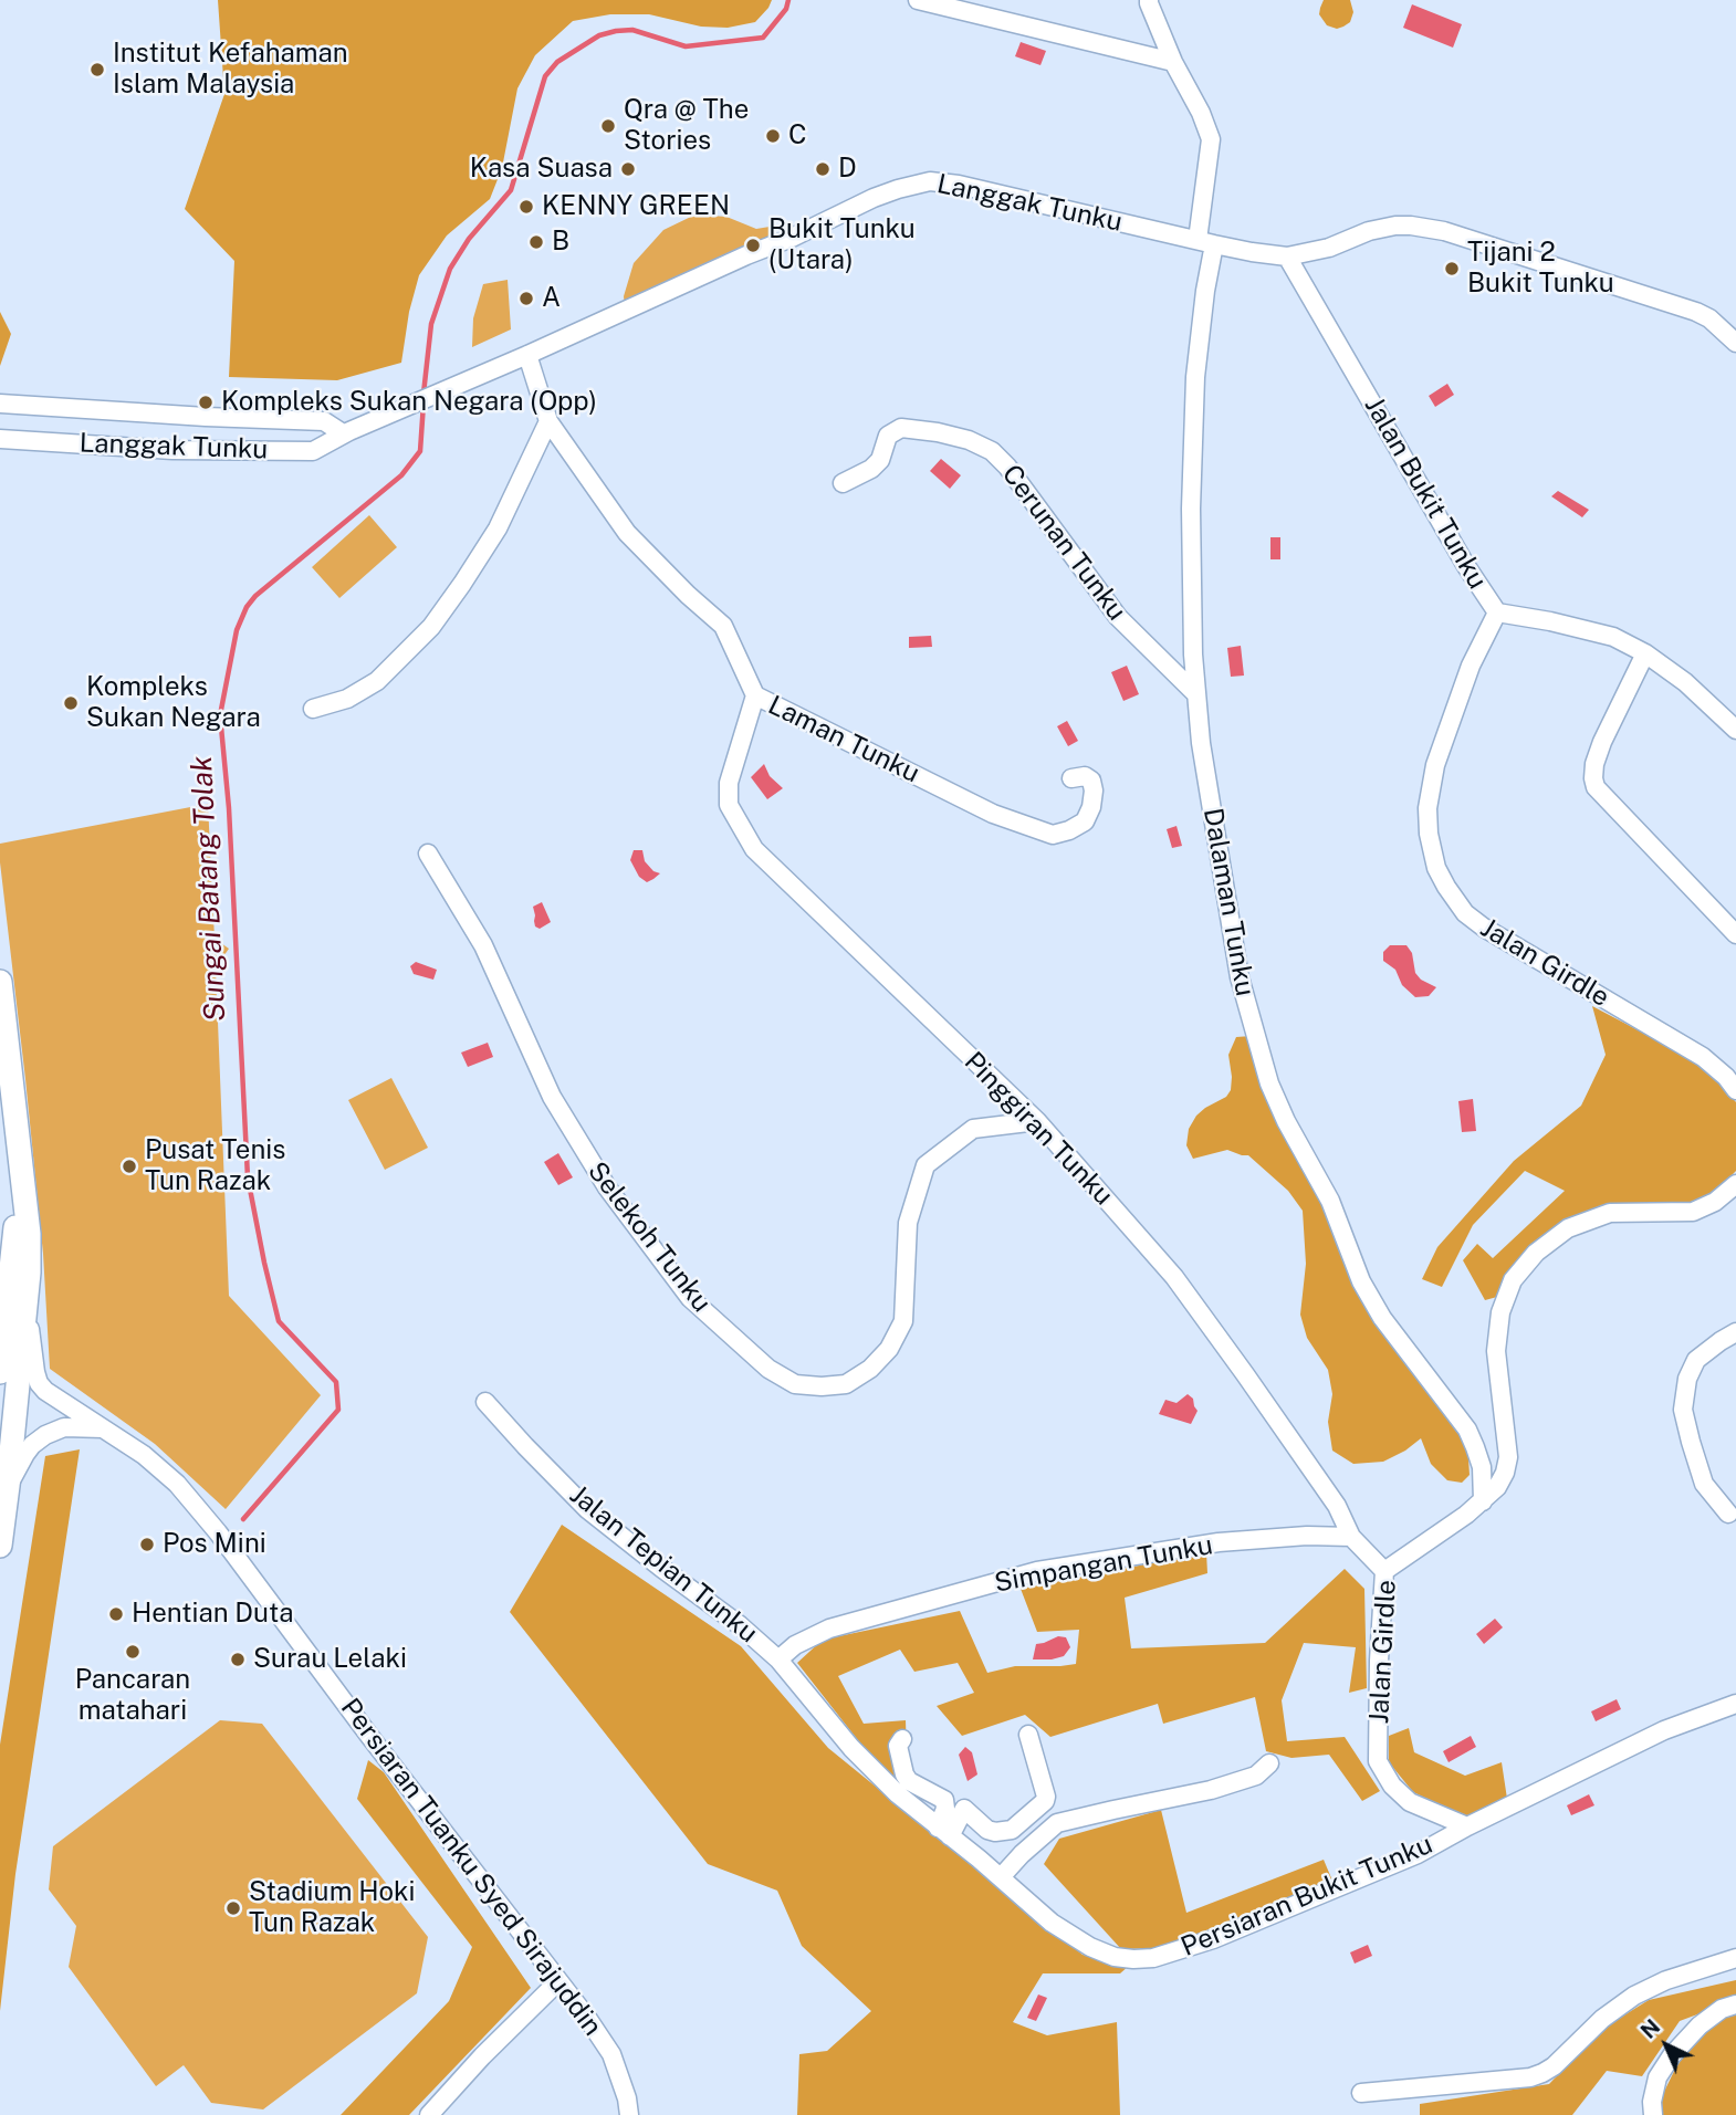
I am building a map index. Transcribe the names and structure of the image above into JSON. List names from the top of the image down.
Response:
{
  "streets": {
    "street": [
      "Langgak Tunku",
      "Jalan Bukit Tunku",
      "Cerunan Tunku",
      "Laman Tunku",
      "Dalaman Tunku",
      "Jalan Girdle",
      "Pinggiran Tunku",
      "Selekoh Tunku",
      "Jalan Tepian Tunku",
      "Simpangan Tunku",
      "Persiaran Tuanku Syed Sirajuddin",
      "Persiaran Bukit Tunku"
    ]
  },
  "crossings": [
    ["Langgak Tunku", "Jalan Bukit Tunku"],
    ["Langgak Tunku", "Laman Tunku"],
    ["Langgak Tunku", "Dalaman Tunku"],
    ["Jalan Bukit Tunku", "Jalan Girdle"],
    ["Cerunan Tunku", "Dalaman Tunku"],
    ["Laman Tunku", "Pinggiran Tunku"],
    ["Dalaman Tunku", "Jalan Girdle"],
    ["Jalan Girdle", "Pinggiran Tunku"],
    ["Jalan Girdle", "Persiaran Bukit Tunku"],
    ["Pinggiran Tunku", "Selekoh Tunku"],
    ["Pinggiran Tunku", "Simpangan Tunku"],
    ["Jalan Tepian Tunku", "Simpangan Tunku"],
    ["Jalan Tepian Tunku", "Persiaran Bukit Tunku"],
    ["Simpangan Tunku", "Persiaran Bukit Tunku"]
  ],
  "water": ["Sungai Batang Tolak"],
  "places": [
    "Institut Kefahaman Islam Malaysia",
    "Qra @ The Stories",
    "C",
    "Kasa Suasa",
    "D",
    "KENNY GREEN",
    "B",
    "Bukit Tunku (Utara)",
    "Tijani 2 Bukit Tunku",
    "A",
    "Kompleks Sukan Negara (Opp)",
    "Kompleks Sukan Negara",
    "Pusat Tenis Tun Razak",
    "Pos Mini",
    "Hentian Duta",
    "Pancaran matahari",
    "Surau Lelaki",
    "Stadium Hoki Tun Razak"
  ],
  "north": "top left"
}
